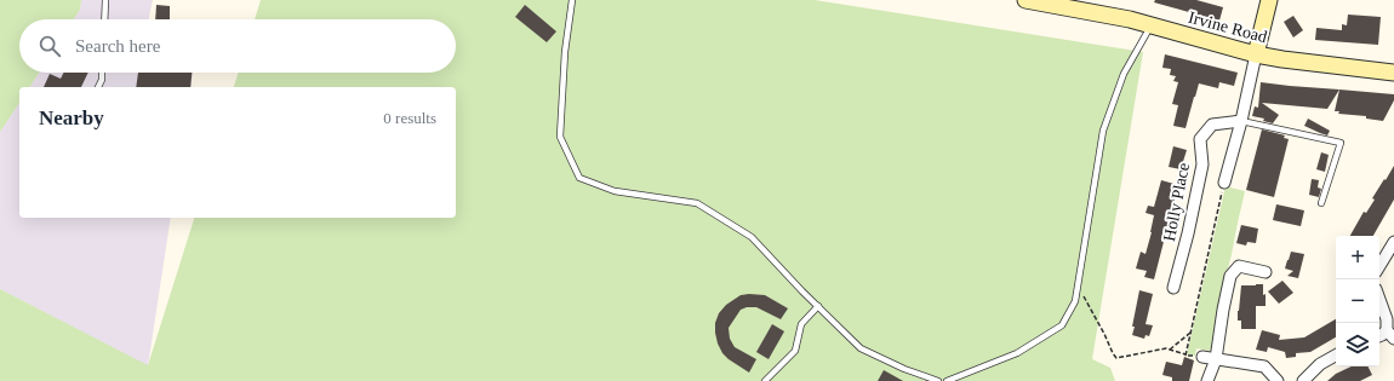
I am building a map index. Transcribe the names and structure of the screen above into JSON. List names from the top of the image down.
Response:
{
  "streets": {
    "main road": ["Irvine Road"],
    "street": ["Holly Place"]
  },
  "page": {
    "search": "Search here",
    "heading": ["Nearby", "0 results"],
    "map_buttons": ["+", "−"]
  }
}
